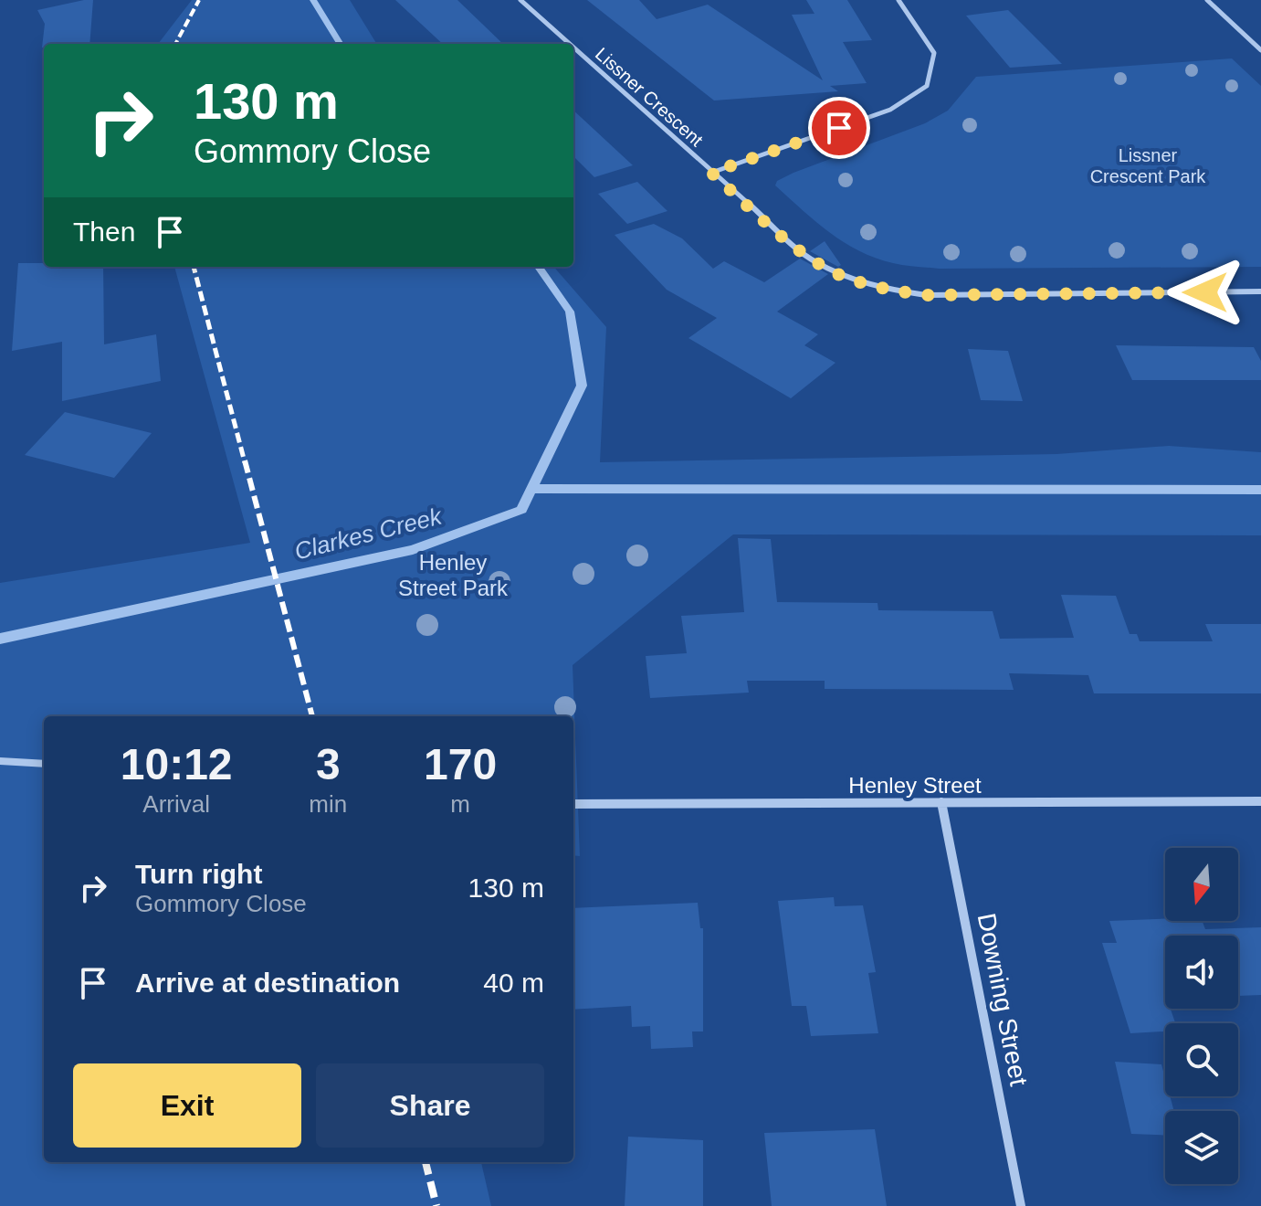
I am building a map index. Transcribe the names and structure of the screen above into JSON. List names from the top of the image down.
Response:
{
  "streets": {
    "street": ["Lissner Crescent", "Henley Street", "Downing Street"]
  },
  "crossings": [
    ["Henley Street", "Downing Street"]
  ],
  "water": ["Clarkes Creek"],
  "parks": ["Lissner Crescent Park", "Henley Street Park"],
  "north": "bottom",
  "page": {
    "turn": ["130 m", "Gommory Close"],
    "then": "Then",
    "eta": [
      "10:12",
      "Arrival",
      "3",
      "min",
      "170",
      "m"
    ],
    "list": [
      {
        "name": "Turn right",
        "note": "Gommory Close",
        "value": "130 m"
      },
      {
        "name": "Arrive at destination",
        "value": "40 m"
      }
    ],
    "buttons": ["Exit", "Share"]
  }
}
